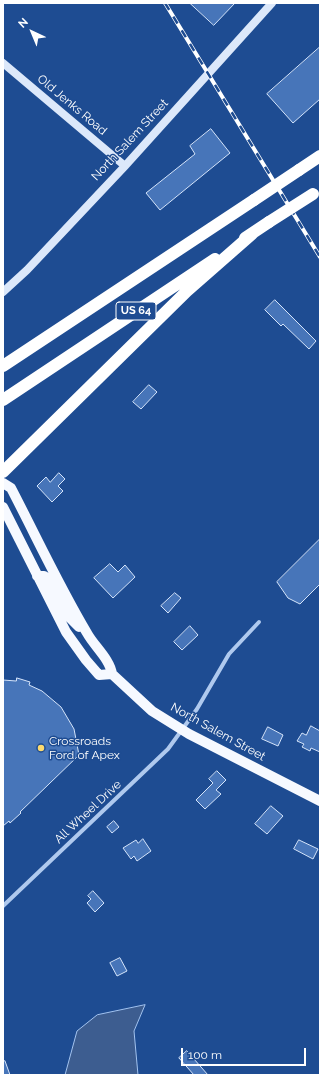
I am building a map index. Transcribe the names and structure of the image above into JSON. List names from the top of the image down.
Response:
{
  "streets": {
    "highway": ["US 64"],
    "main road": ["Old Jenks Road", "North Salem Street"],
    "street": ["All Wheel Drive"]
  },
  "crossings": [
    ["Old Jenks Road", "North Salem Street"],
    ["North Salem Street", "All Wheel Drive"]
  ],
  "places": ["Crossroads Ford of Apex"],
  "scale_bar": "100 m",
  "north": "top left"
}
